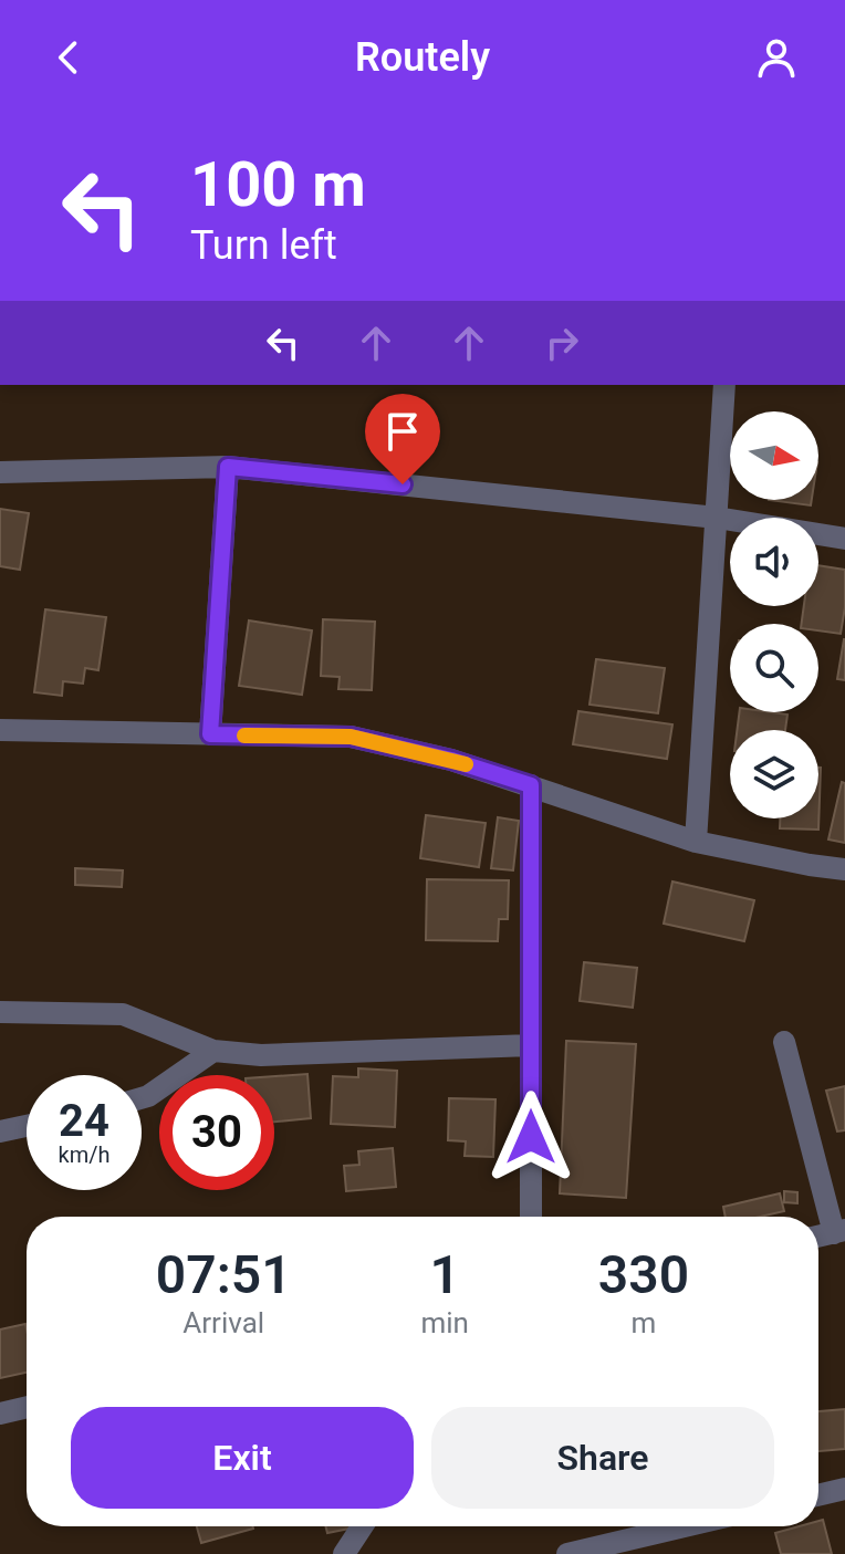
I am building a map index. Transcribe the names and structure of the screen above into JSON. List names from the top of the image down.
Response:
{
  "north": "right",
  "page": {
    "header": "Routely",
    "turn": ["100 m", "Turn left"],
    "speed": "24 km/h",
    "limit": "30",
    "eta": [
      "07:51",
      "Arrival",
      "1",
      "min",
      "330",
      "m"
    ],
    "buttons": ["Exit", "Share"]
  }
}
